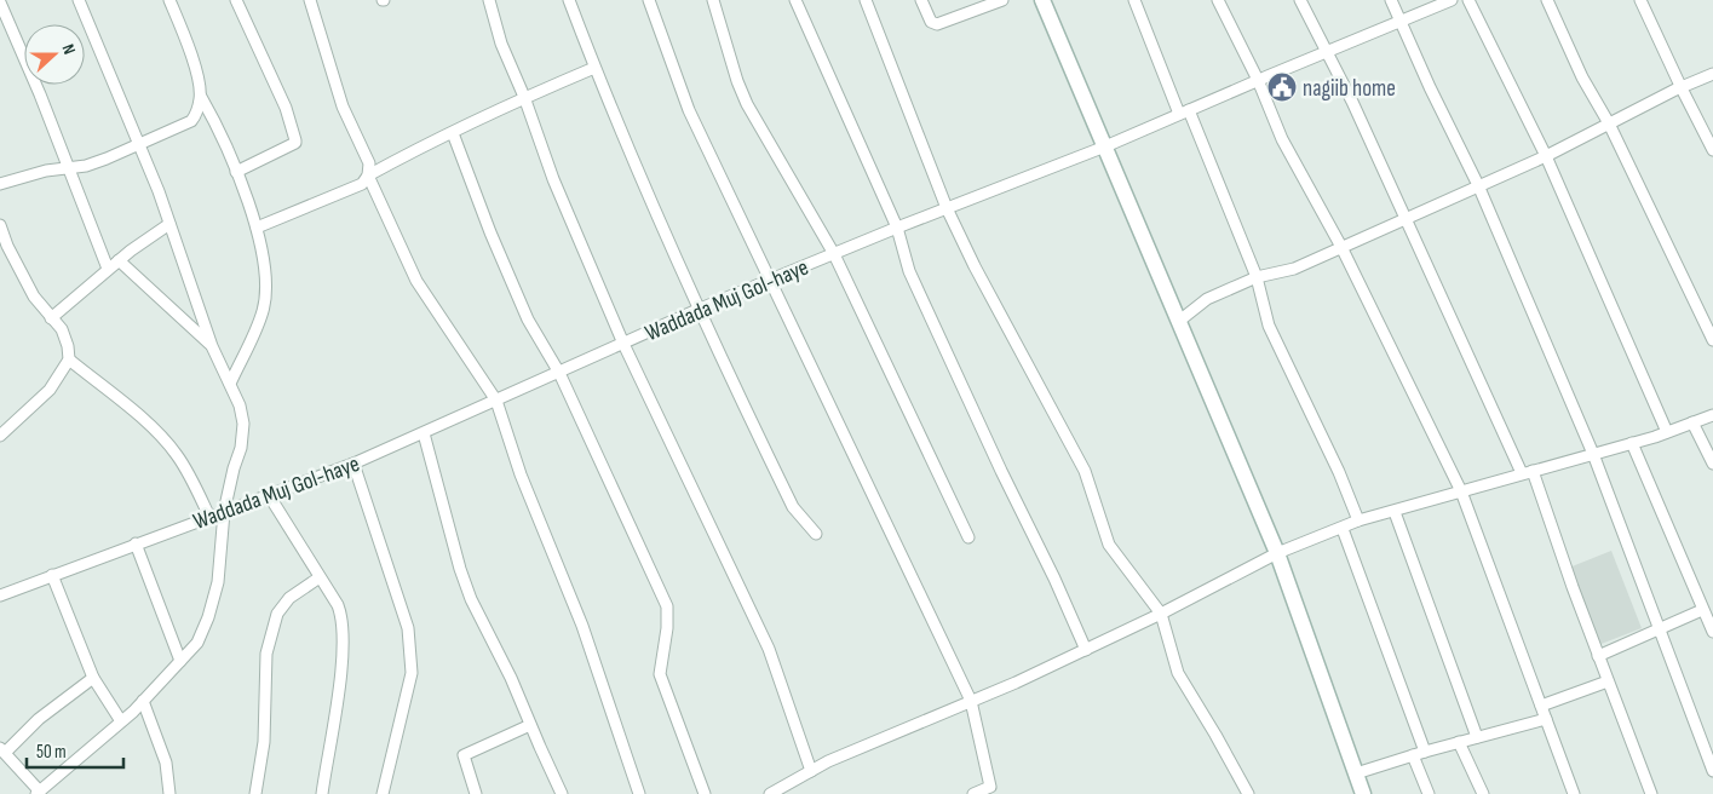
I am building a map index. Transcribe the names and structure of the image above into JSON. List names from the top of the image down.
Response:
{
  "streets": {
    "street": ["Waddada Muj Gol-haye"]
  },
  "places": {
    "public building": ["nagiib home"]
  },
  "scale_bar": "50 m",
  "north": "right"
}
